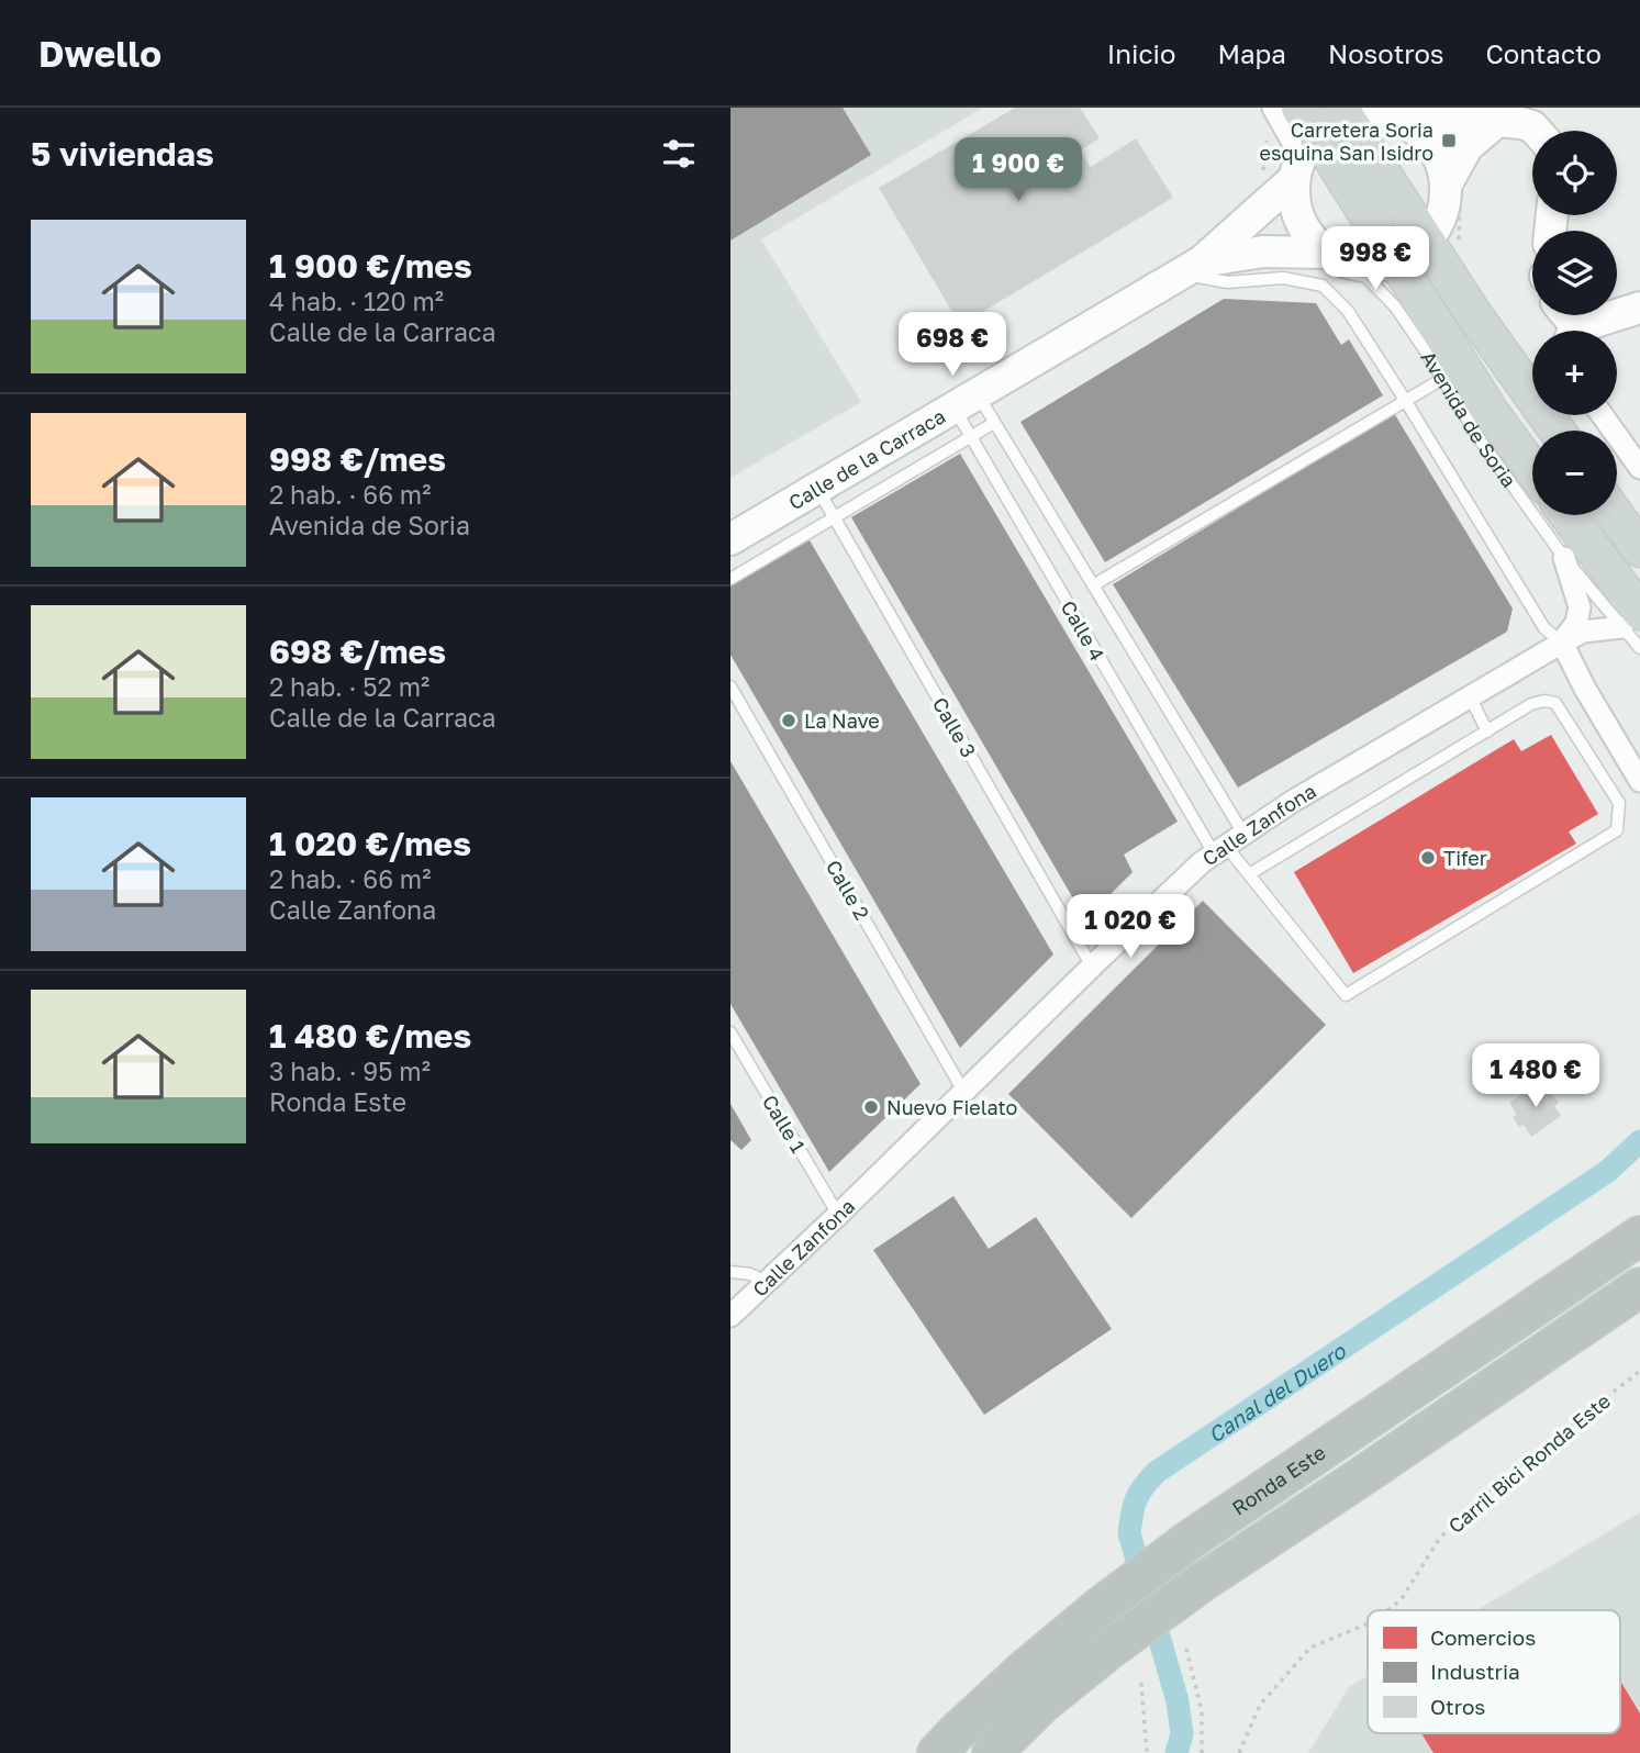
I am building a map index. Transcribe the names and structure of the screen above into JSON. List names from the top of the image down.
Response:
{
  "streets": {
    "highway": ["Ronda Este"],
    "main road": ["Avenida de Soria"],
    "street": ["Calle de la Carraca", "Calle Zanfona"],
    "lane": [
      "Calle 4",
      "Calle 3",
      "Calle 2",
      "Calle 1"
    ],
    "path": ["Carril Bici Ronda Este"]
  },
  "crossings": [
    ["Avenida de Soria", "Calle de la Carraca"],
    ["Avenida de Soria", "Calle Zanfona"],
    ["Calle de la Carraca", "Calle 4"],
    ["Calle de la Carraca", "Calle 3"],
    ["Calle 4", "Calle Zanfona"],
    ["Calle 3", "Calle Zanfona"],
    ["Calle Zanfona", "Calle 2"],
    ["Calle Zanfona", "Calle 1"]
  ],
  "water": ["Canal del Duero"],
  "places": {
    "transit": ["Carretera Soria esquina San Isidro"],
    "other": ["La Nave", "Tifer", "Nuevo Fielato"]
  },
  "legend": ["Comercios", "Industria", "Otros"],
  "page": {
    "header": "Dwello",
    "nav": [
      "Inicio",
      "Mapa",
      "Nosotros",
      "Contacto"
    ],
    "heading": "5 viviendas",
    "map_buttons": ["+", "−"],
    "price": [
      "1 900 €",
      "998 €",
      "698 €",
      "1 020 €",
      "1 480 €"
    ],
    "list": [
      {
        "name": "1 900 €/mes",
        "note": "4 hab. · 120 m² · Calle de la Carraca"
      },
      {
        "name": "998 €/mes",
        "note": "2 hab. · 66 m² · Avenida de Soria"
      },
      {
        "name": "698 €/mes",
        "note": "2 hab. · 52 m² · Calle de la Carraca"
      },
      {
        "name": "1 020 €/mes",
        "note": "2 hab. · 66 m² · Calle Zanfona"
      },
      {
        "name": "1 480 €/mes",
        "note": "3 hab. · 95 m² · Ronda Este"
      }
    ]
  }
}
